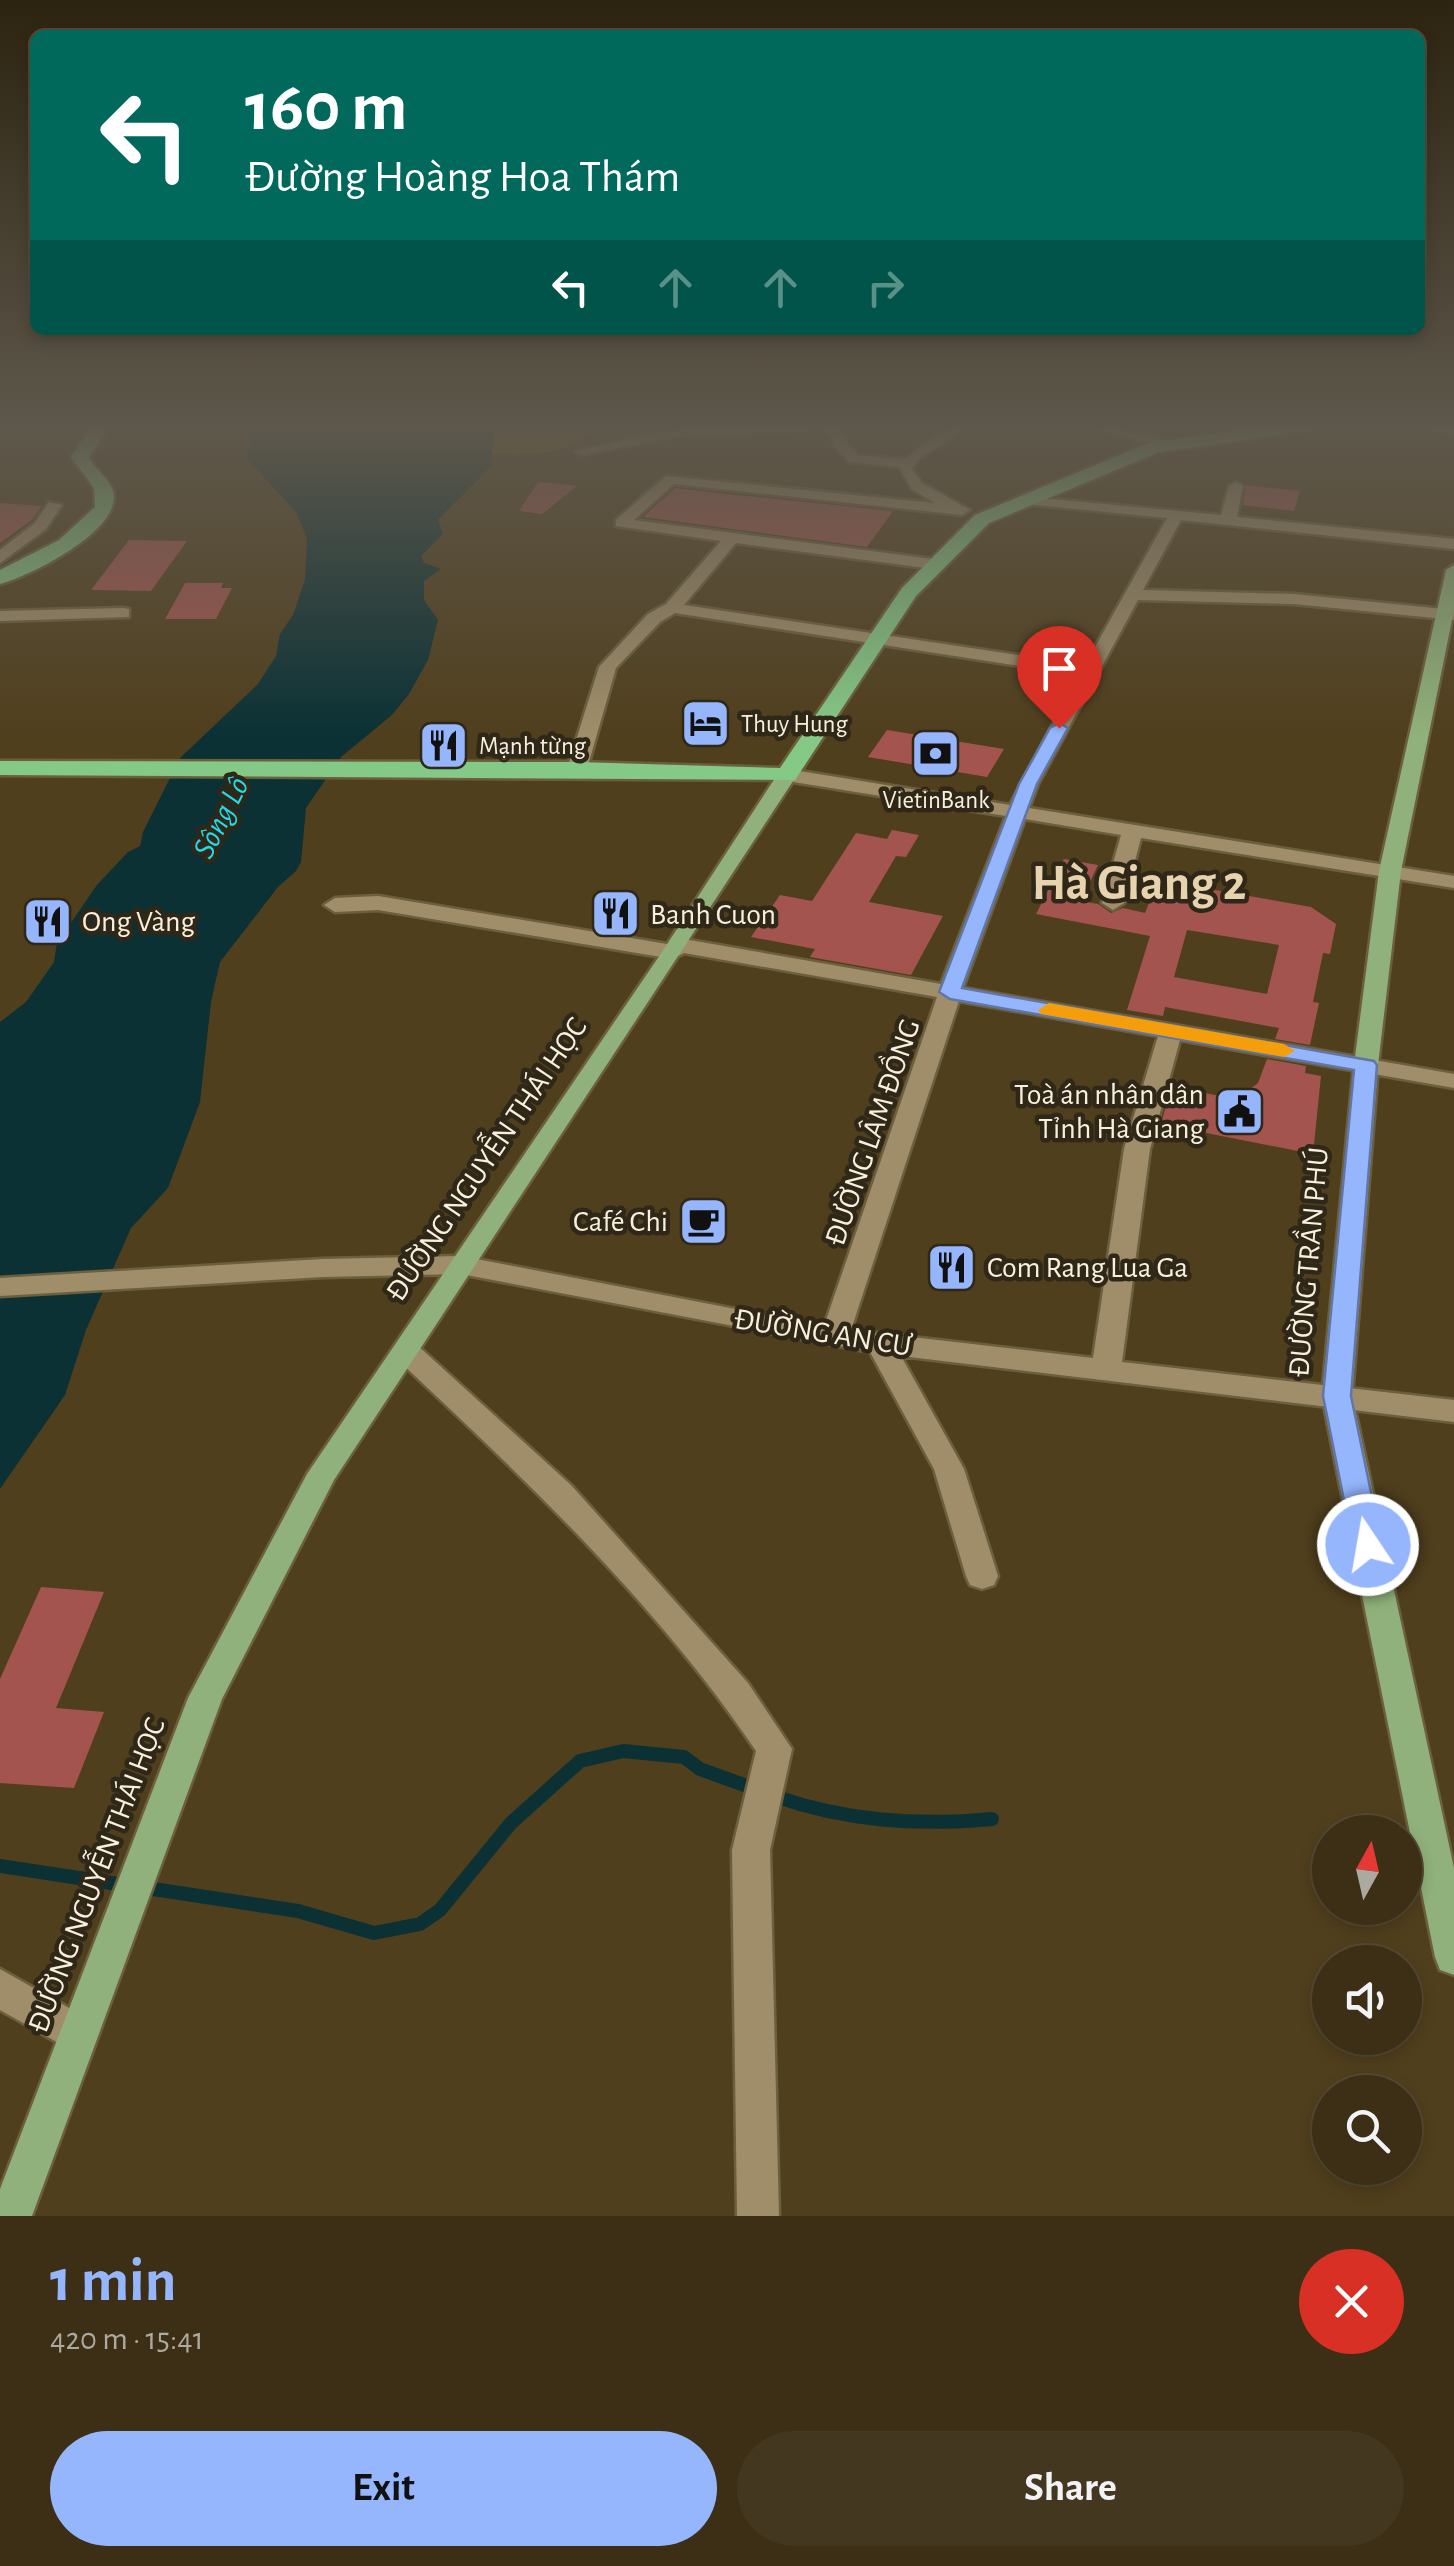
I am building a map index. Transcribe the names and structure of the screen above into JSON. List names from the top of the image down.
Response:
{
  "streets": {
    "highway": ["ĐƯỜNG NGUYỄN THÁI HỌC"],
    "main road": ["ĐƯỜNG TRẦN PHÚ"],
    "street": ["ĐƯỜNG LÂM ĐỒNG", "ĐƯỜNG AN CƯ"]
  },
  "crossings": [
    ["ĐƯỜNG LÂM ĐỒNG", "ĐƯỜNG AN CƯ"],
    ["ĐƯỜNG NGUYỄN THÁI HỌC", "ĐƯỜNG AN CƯ"],
    ["ĐƯỜNG TRẦN PHÚ", "ĐƯỜNG AN CƯ"]
  ],
  "districts": ["Hà Giang 2"],
  "water": ["Sông Lô"],
  "places": {
    "hotel": ["Thuy Hung"],
    "restaurant": [
      "Mạnh từng",
      "Banh Cuon",
      "Ong Vàng",
      "Com Rang Lua Ga"
    ],
    "bank": ["VietinBank"],
    "public building": ["Toà án nhân dân Tỉnh Hà Giang"],
    "cafe": ["Café Chi"]
  },
  "north": "top",
  "page": {
    "turn": ["160 m", "Đường Hoàng Hoa Thám"],
    "heading": ["1 min", "420 m · 15:41"],
    "buttons": ["Exit", "Share"]
  }
}
